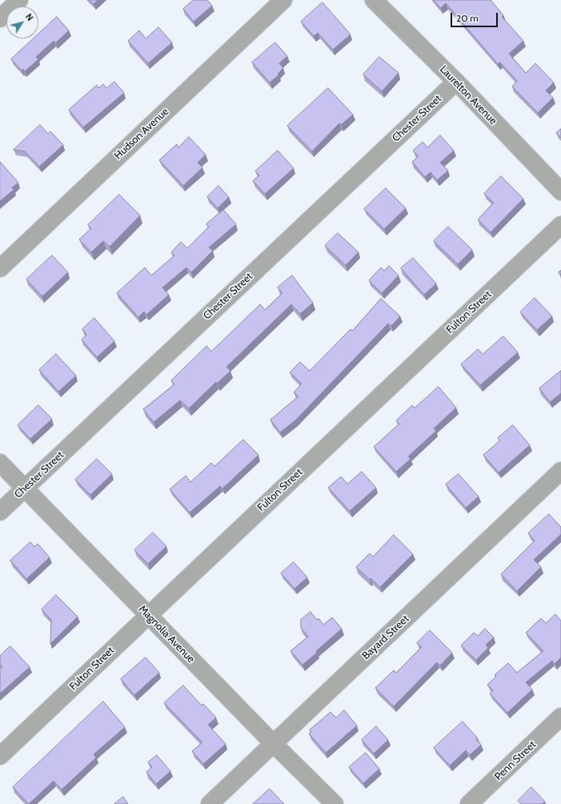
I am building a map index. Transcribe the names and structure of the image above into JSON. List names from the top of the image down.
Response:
{
  "streets": {
    "street": [
      "Laurelton Avenue",
      "Chester Street",
      "Hudson Avenue",
      "Fulton Street",
      "Magnolia Avenue",
      "Bayard Street",
      "Penn Street"
    ]
  },
  "crossings": [
    ["Laurelton Avenue", "Chester Street"],
    ["Chester Street", "Magnolia Avenue"],
    ["Fulton Street", "Magnolia Avenue"],
    ["Magnolia Avenue", "Bayard Street"]
  ],
  "scale_bar": "20 m",
  "north": "top right"
}
